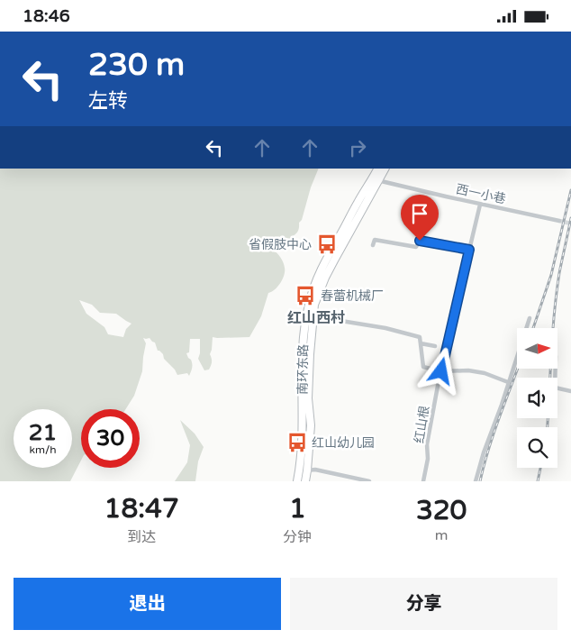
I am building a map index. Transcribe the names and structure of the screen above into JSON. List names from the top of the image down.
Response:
{
  "streets": {
    "highway": ["南环东路"],
    "street": ["西一小巷", "红山根"]
  },
  "crossings": [
    ["西一小巷", "南环东路"],
    ["西一小巷", "红山根"]
  ],
  "districts": ["红山西村"],
  "places": {
    "bus stop": ["省假肢中心", "春蕾机械厂", "红山幼儿园"]
  },
  "north": "right",
  "page": {
    "status": "18:46",
    "turn": ["230 m", "左转"],
    "speed": "21 km/h",
    "limit": "30",
    "eta": [
      "18:47",
      "到达",
      "1",
      "分钟",
      "320",
      "m"
    ],
    "buttons": ["退出", "分享"]
  }
}
